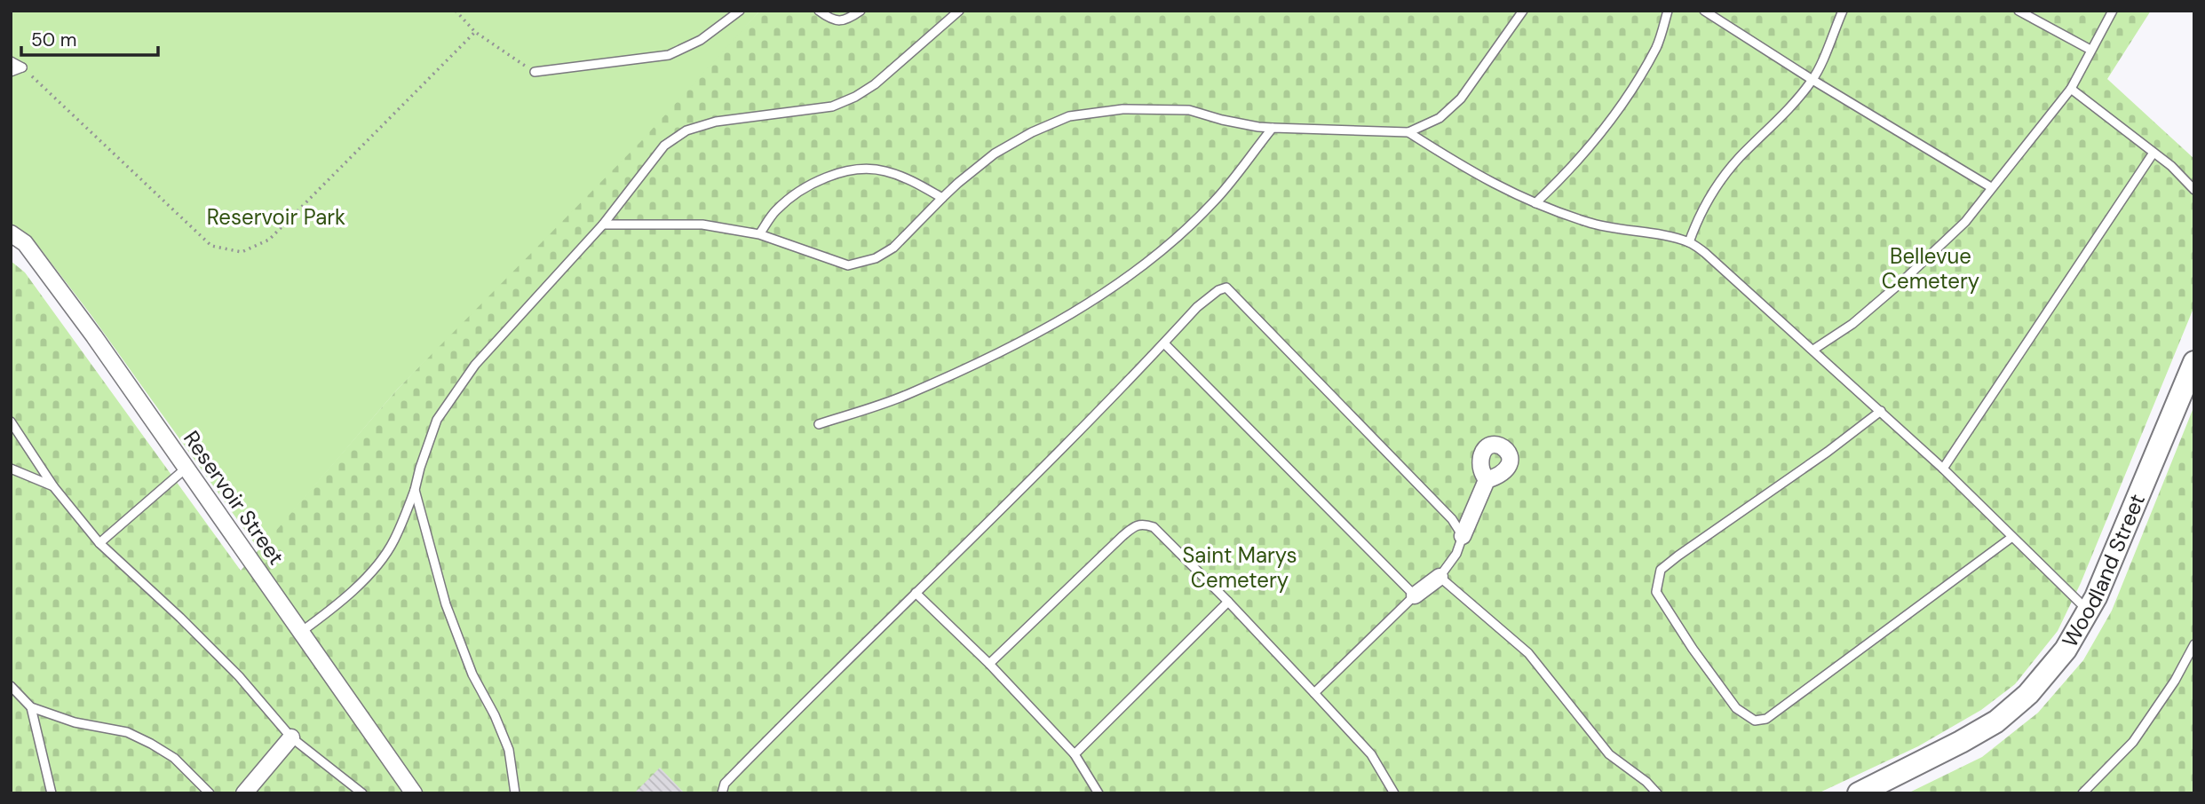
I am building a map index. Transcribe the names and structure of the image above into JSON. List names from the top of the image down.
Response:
{
  "streets": {
    "main road": ["Woodland Street"],
    "street": ["Reservoir Street"]
  },
  "parks": ["Reservoir Park", "Bellevue Cemetery", "Saint Marys Cemetery"],
  "scale_bar": "50 m"
}
